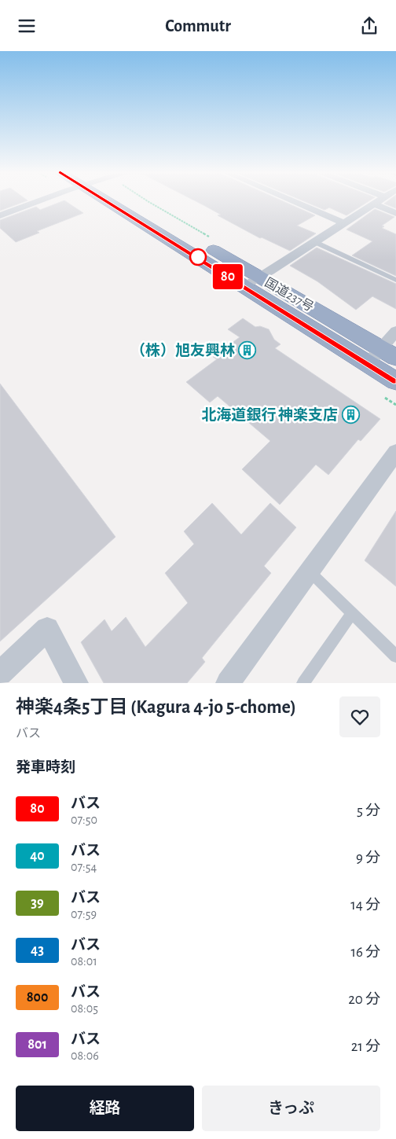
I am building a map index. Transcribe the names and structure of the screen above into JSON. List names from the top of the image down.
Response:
{
  "streets": {
    "highway": ["国道237号"]
  },
  "places": {
    "building": ["（株）旭友興林", "北海道銀行 神楽支店"]
  },
  "lines": ["bus line 80"],
  "page": {
    "header": "Commutr",
    "on_map": "80",
    "heading": [
      ["神楽4条5丁目 (Kagura 4-jo 5-chome)", "バス"],
      "発車時刻"
    ],
    "list": [
      {
        "mark": "80",
        "name": "バス",
        "note": "07:50",
        "value": "5 分"
      },
      {
        "mark": "40",
        "name": "バス",
        "note": "07:54",
        "value": "9 分"
      },
      {
        "mark": "39",
        "name": "バス",
        "note": "07:59",
        "value": "14 分"
      },
      {
        "mark": "43",
        "name": "バス",
        "note": "08:01",
        "value": "16 分"
      },
      {
        "mark": "800",
        "name": "バス",
        "note": "08:05",
        "value": "20 分"
      },
      {
        "mark": "801",
        "name": "バス",
        "note": "08:06",
        "value": "21 分"
      }
    ],
    "buttons": ["経路", "きっぷ"]
  }
}
